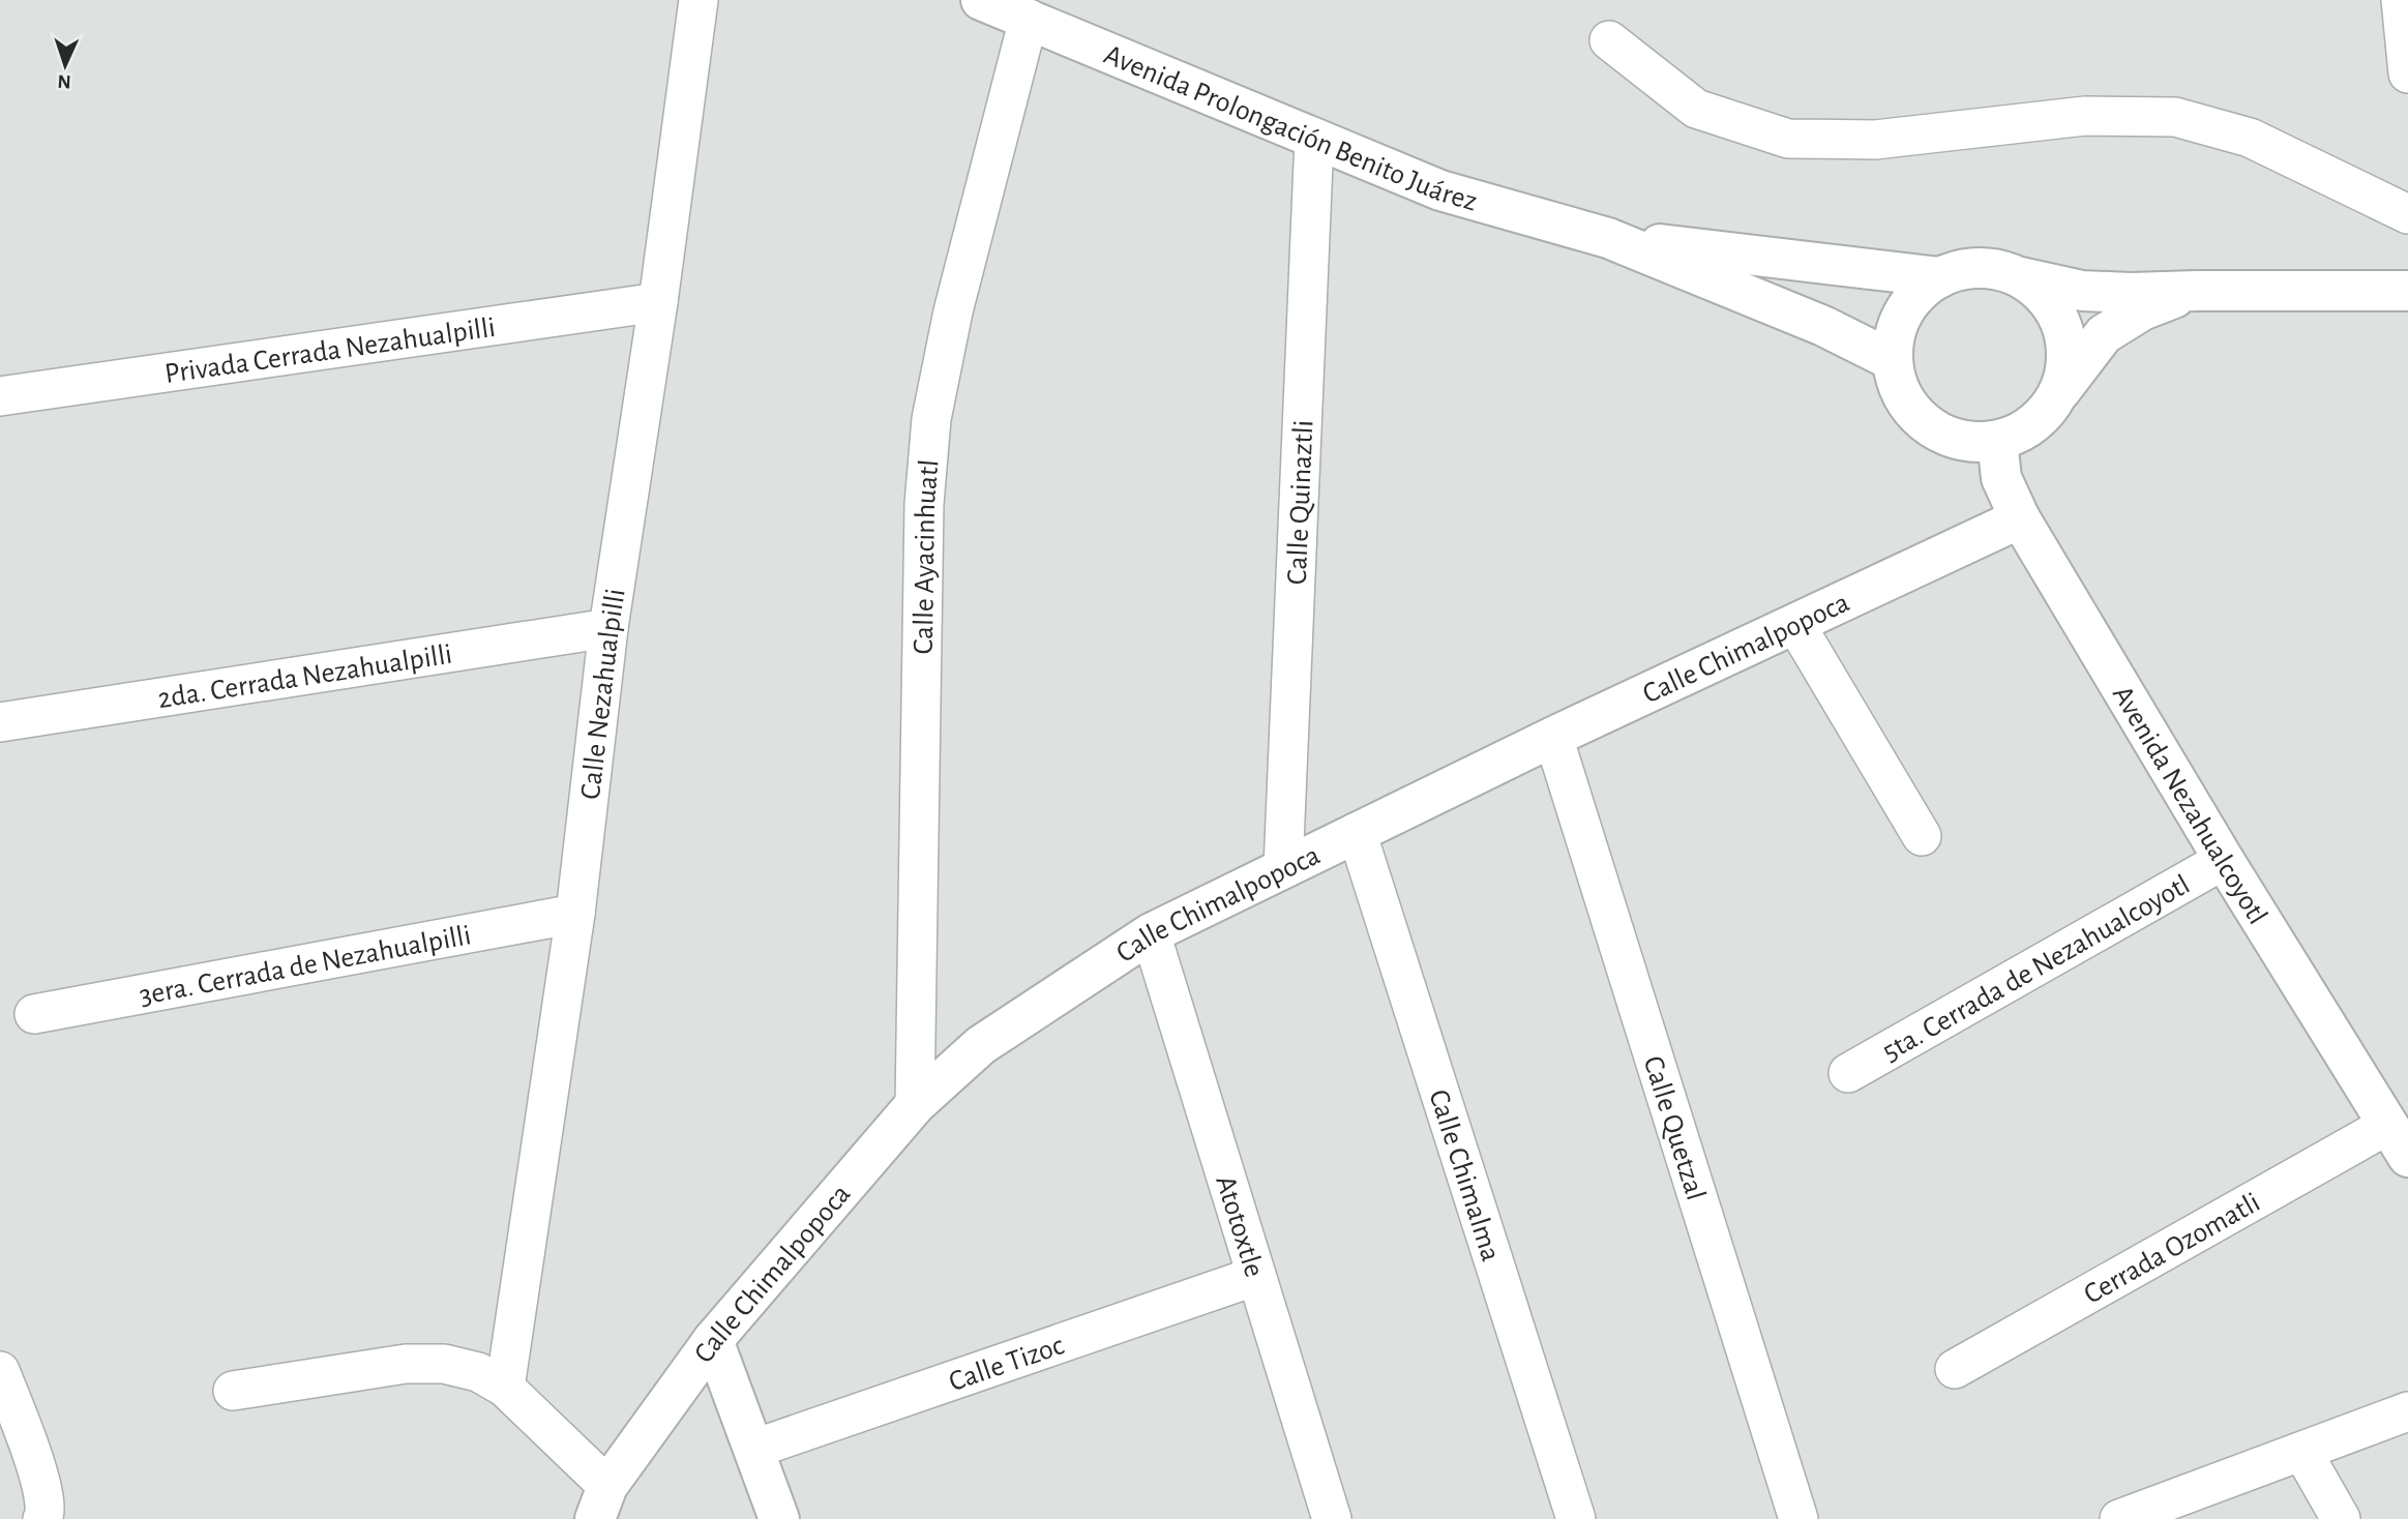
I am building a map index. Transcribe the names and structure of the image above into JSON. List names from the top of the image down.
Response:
{
  "streets": {
    "street": [
      "Avenida Prolongación Benito Juárez",
      "Privada Cerrada Nezahualpilli",
      "Calle Quinaztli",
      "Calle Ayacinhuatl",
      "Calle Chimalpopoca",
      "2da. Cerrada Nezahualpilli",
      "Calle Nezahualpilli",
      "Avenida Nezahualcoyotl",
      "3era. Cerrada de Nezahualpilli",
      "5ta. Cerrada de Nezahualcoyotl",
      "Calle Quetzal",
      "Calle Chimalma",
      "Atotoxtle",
      "Cerrada Ozomatli",
      "Calle Tizoc"
    ]
  },
  "crossings": [
    ["Avenida Prolongación Benito Juárez", "Calle Quinaztli"],
    ["Avenida Prolongación Benito Juárez", "Calle Ayacinhuatl"],
    ["Avenida Prolongación Benito Juárez", "Avenida Nezahualcoyotl"],
    ["Privada Cerrada Nezahualpilli", "Calle Nezahualpilli"],
    ["Calle Quinaztli", "Calle Chimalpopoca"],
    ["Calle Ayacinhuatl", "Calle Chimalpopoca"],
    ["Calle Chimalpopoca", "Avenida Nezahualcoyotl"],
    ["Calle Chimalpopoca", "Calle Quetzal"],
    ["Calle Chimalpopoca", "Calle Chimalma"],
    ["Calle Chimalpopoca", "Atotoxtle"],
    ["2da. Cerrada Nezahualpilli", "Calle Nezahualpilli"],
    ["Calle Nezahualpilli", "3era. Cerrada de Nezahualpilli"],
    ["Avenida Nezahualcoyotl", "5ta. Cerrada de Nezahualcoyotl"],
    ["Avenida Nezahualcoyotl", "Cerrada Ozomatli"],
    ["Atotoxtle", "Calle Tizoc"]
  ],
  "north": "bottom"
}
